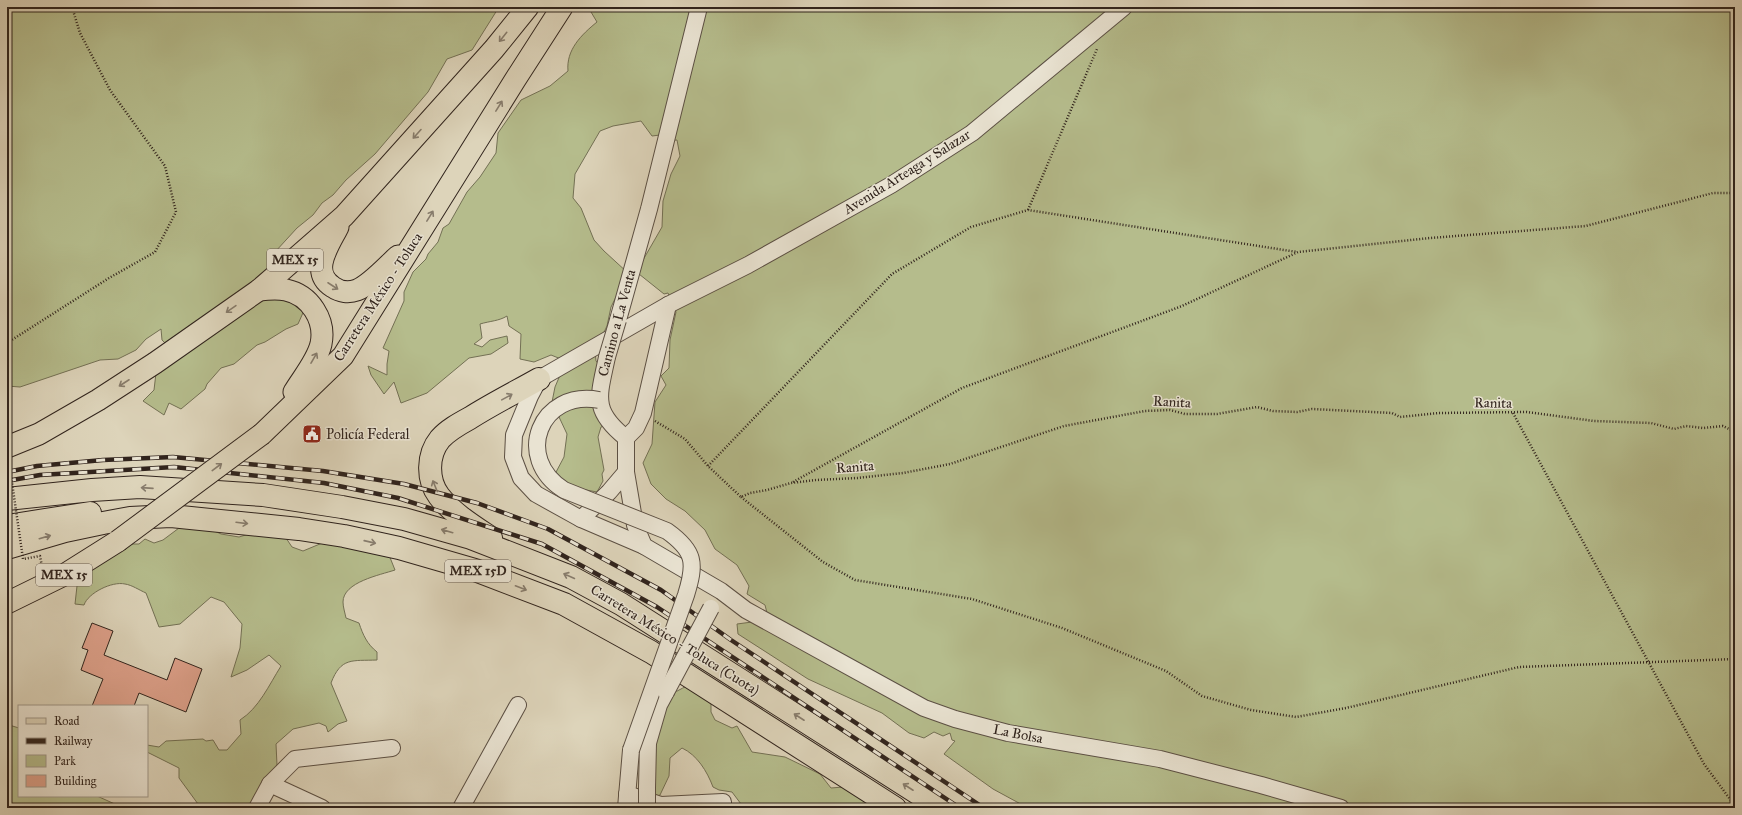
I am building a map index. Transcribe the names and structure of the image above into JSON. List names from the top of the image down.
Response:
{
  "streets": {
    "highway": ["MEX 15D", "Carretera México - Toluca (Cuota)"],
    "main road": ["MEX 15", "Carretera México - Toluca"],
    "street": ["Avenida Arteaga y Salazar", "Camino a La Venta", "La Bolsa"],
    "path": ["Ranita"]
  },
  "crossings": [
    ["MEX 15D", "Carretera México - Toluca (Cuota)"]
  ],
  "places": {
    "public building": ["Policía Federal"]
  },
  "legend": [
    "Road",
    "Railway",
    "Park",
    "Building"
  ]
}
